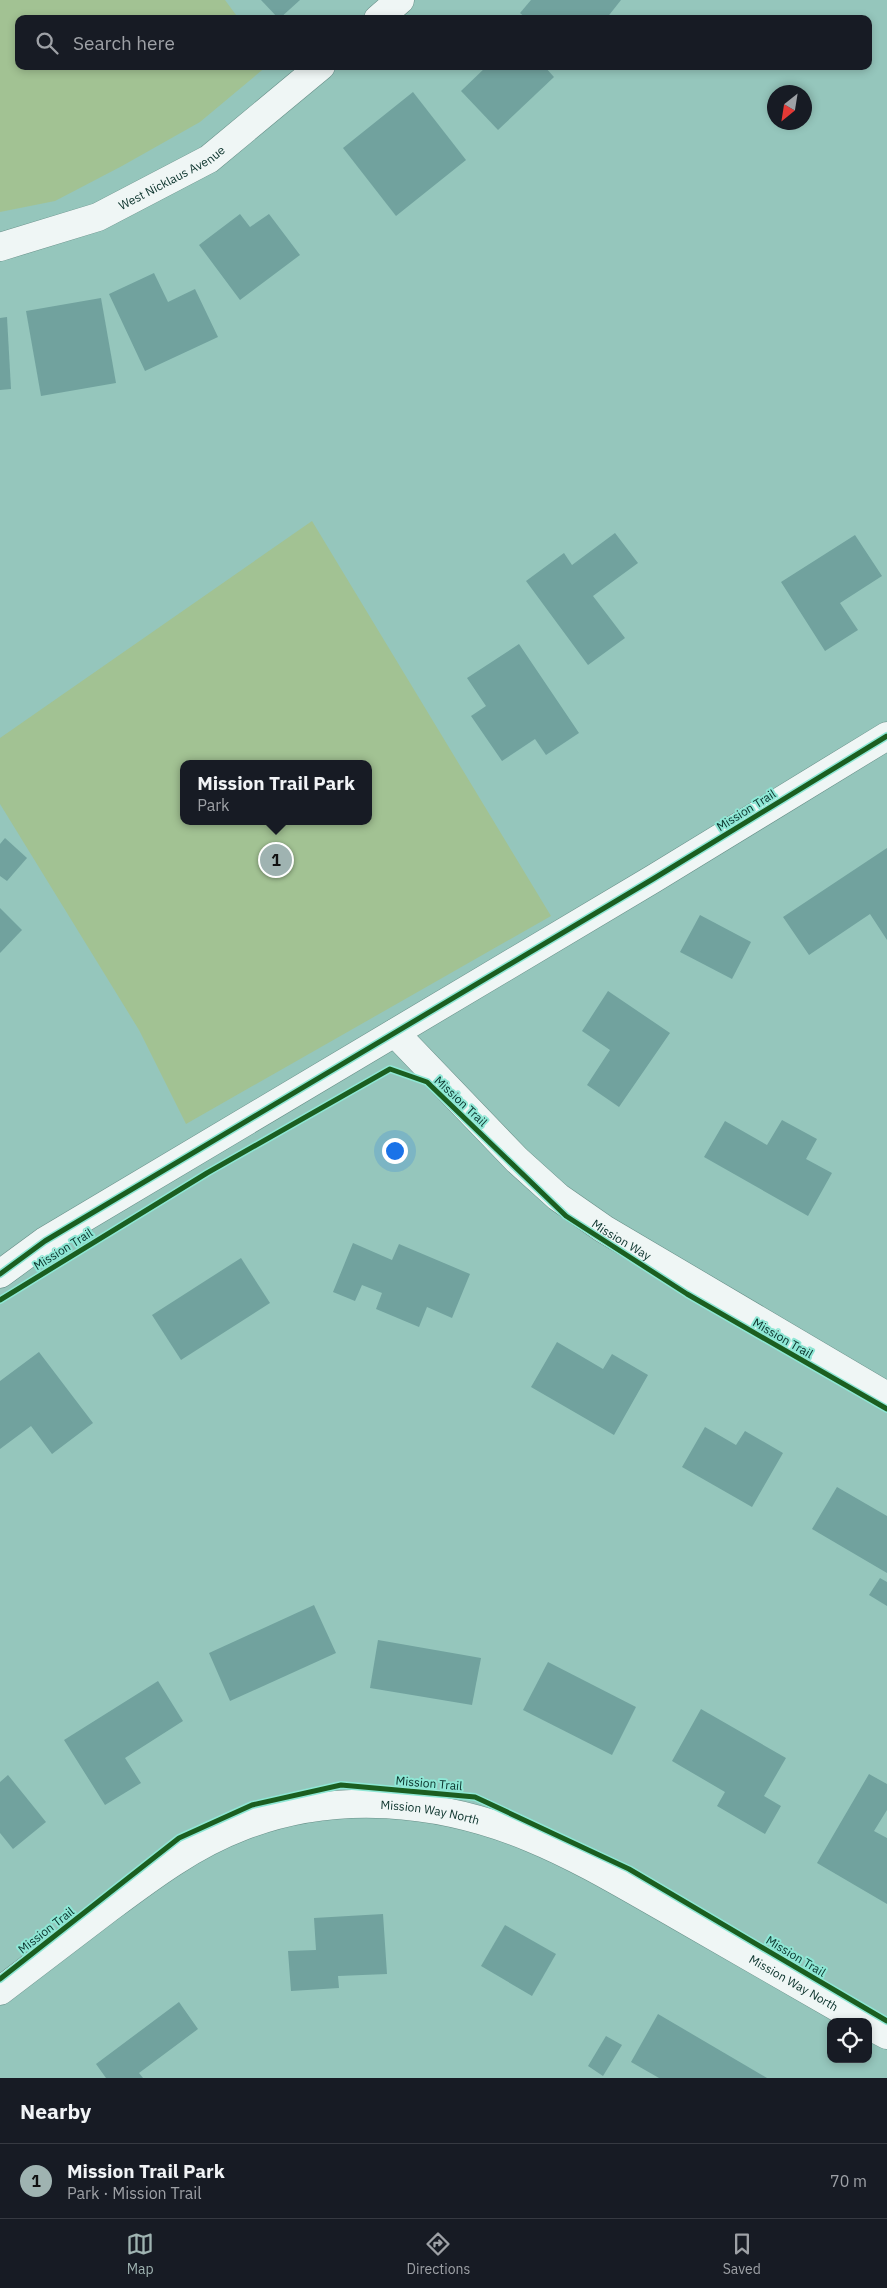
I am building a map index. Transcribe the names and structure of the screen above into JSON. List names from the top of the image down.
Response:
{
  "streets": {
    "street": [
      "West Nicklaus Avenue",
      "Mission Trail",
      "Mission Way",
      "Mission Way North"
    ]
  },
  "crossings": [
    ["Mission Trail", "Mission Way"]
  ],
  "north": "bottom left",
  "page": {
    "search": "Search here",
    "popup": ["Mission Trail Park", "Park"],
    "pins": "1",
    "heading": "Nearby",
    "list": [
      {
        "mark": "1",
        "name": "Mission Trail Park",
        "note": "Park · Mission Trail",
        "value": "70 m"
      }
    ],
    "nav": ["Map", "Directions", "Saved"]
  }
}
